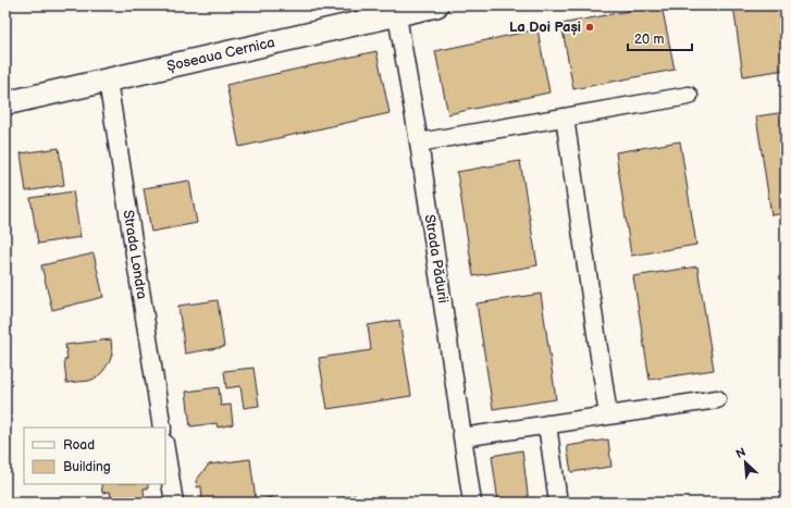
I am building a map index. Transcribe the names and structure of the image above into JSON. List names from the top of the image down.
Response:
{
  "streets": {
    "street": ["Șoseaua Cernica", "Strada Londra", "Strada Pădurii"]
  },
  "crossings": [
    ["Șoseaua Cernica", "Strada Londra"],
    ["Șoseaua Cernica", "Strada Pădurii"]
  ],
  "places": ["La Doi Pași"],
  "legend": ["Road", "Building"],
  "scale_bar": "20 m",
  "north": "top left"
}
